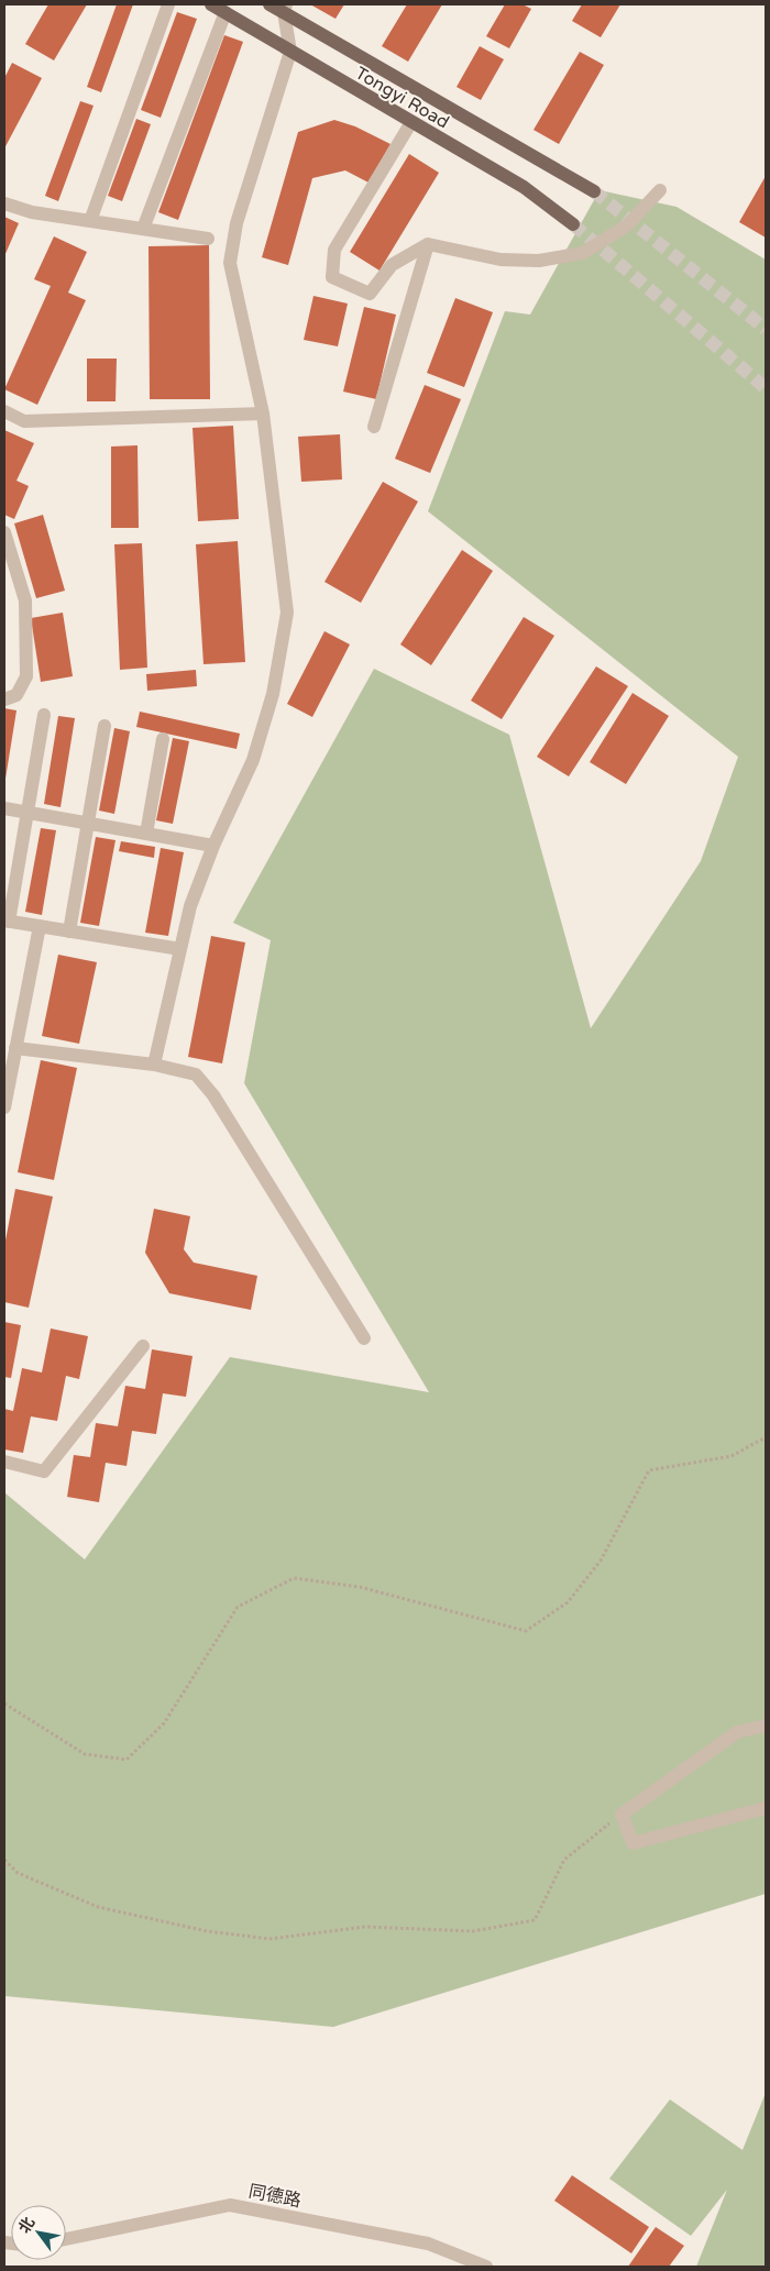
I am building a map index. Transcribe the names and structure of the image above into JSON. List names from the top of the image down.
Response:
{
  "streets": {
    "main road": ["Tongyi Road"],
    "street": ["同德路"]
  },
  "north": "top left"
}
